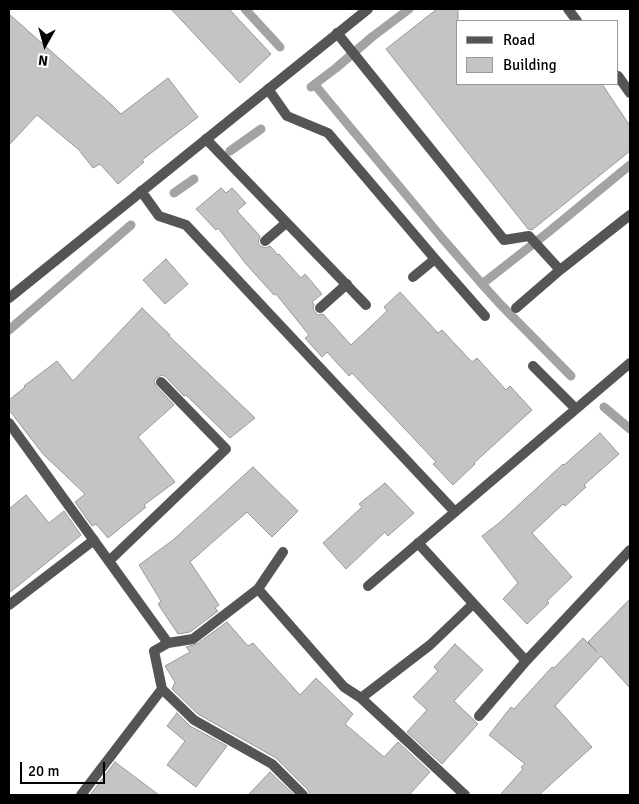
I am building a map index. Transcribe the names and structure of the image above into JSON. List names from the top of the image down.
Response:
{
  "legend": ["Road", "Building"],
  "scale_bar": "20 m",
  "north": "bottom"
}
